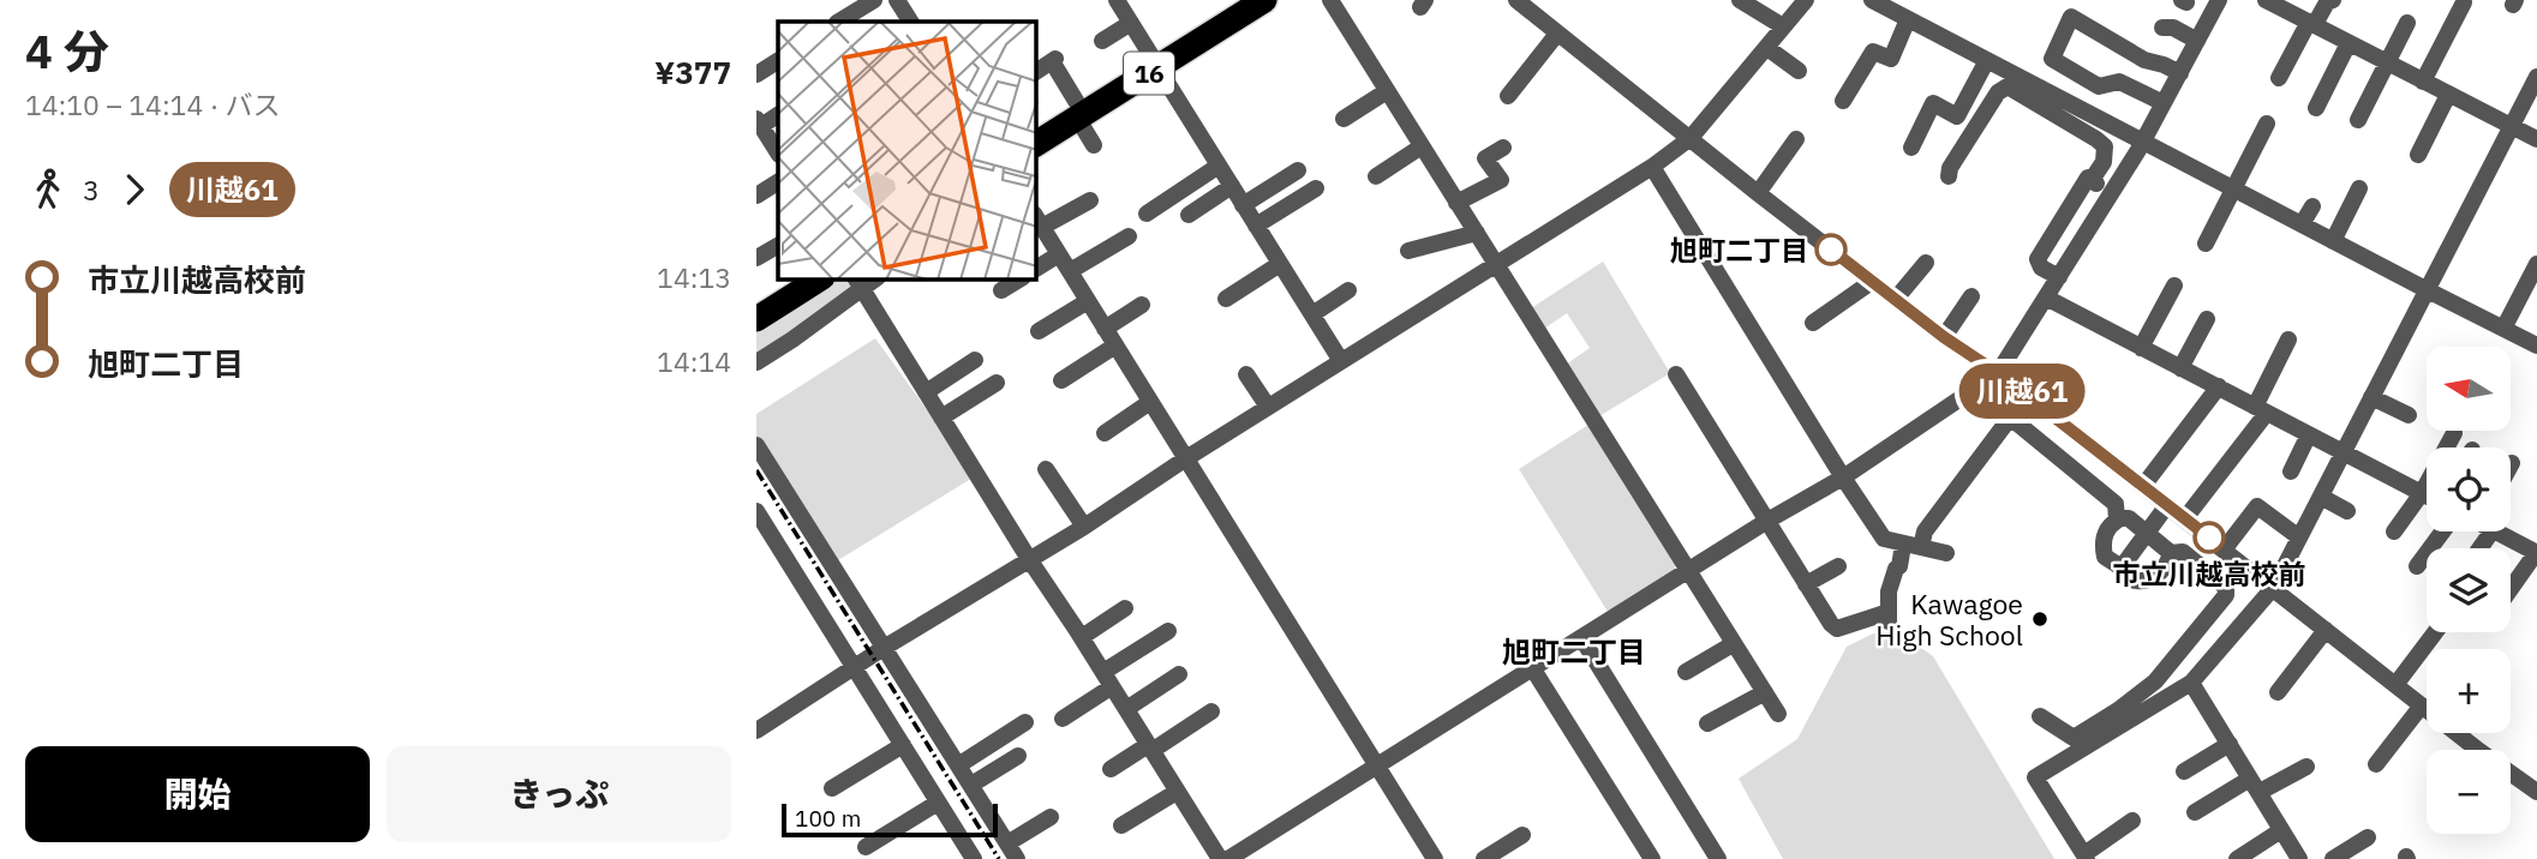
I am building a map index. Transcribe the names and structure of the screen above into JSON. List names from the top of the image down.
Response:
{
  "streets": {
    "highway": ["16"]
  },
  "districts": ["旭町二丁目"],
  "places": ["旭町二丁目", "市立川越高校前", "Kawagoe High School"],
  "lines": ["bus line 川越61"],
  "scale_bar": "100 m",
  "north": "left",
  "page": {
    "heading": ["4 分", "14:10 – 14:14 · バス", "¥377"],
    "on_map": "川越61",
    "legs": ["3", "川越61"],
    "list": [
      {
        "name": "市立川越高校前",
        "value": "14:13"
      },
      {
        "name": "旭町二丁目",
        "value": "14:14"
      }
    ],
    "map_buttons": ["+", "−"],
    "buttons": ["開始", "きっぷ"],
    "scale": "100 m"
  }
}
